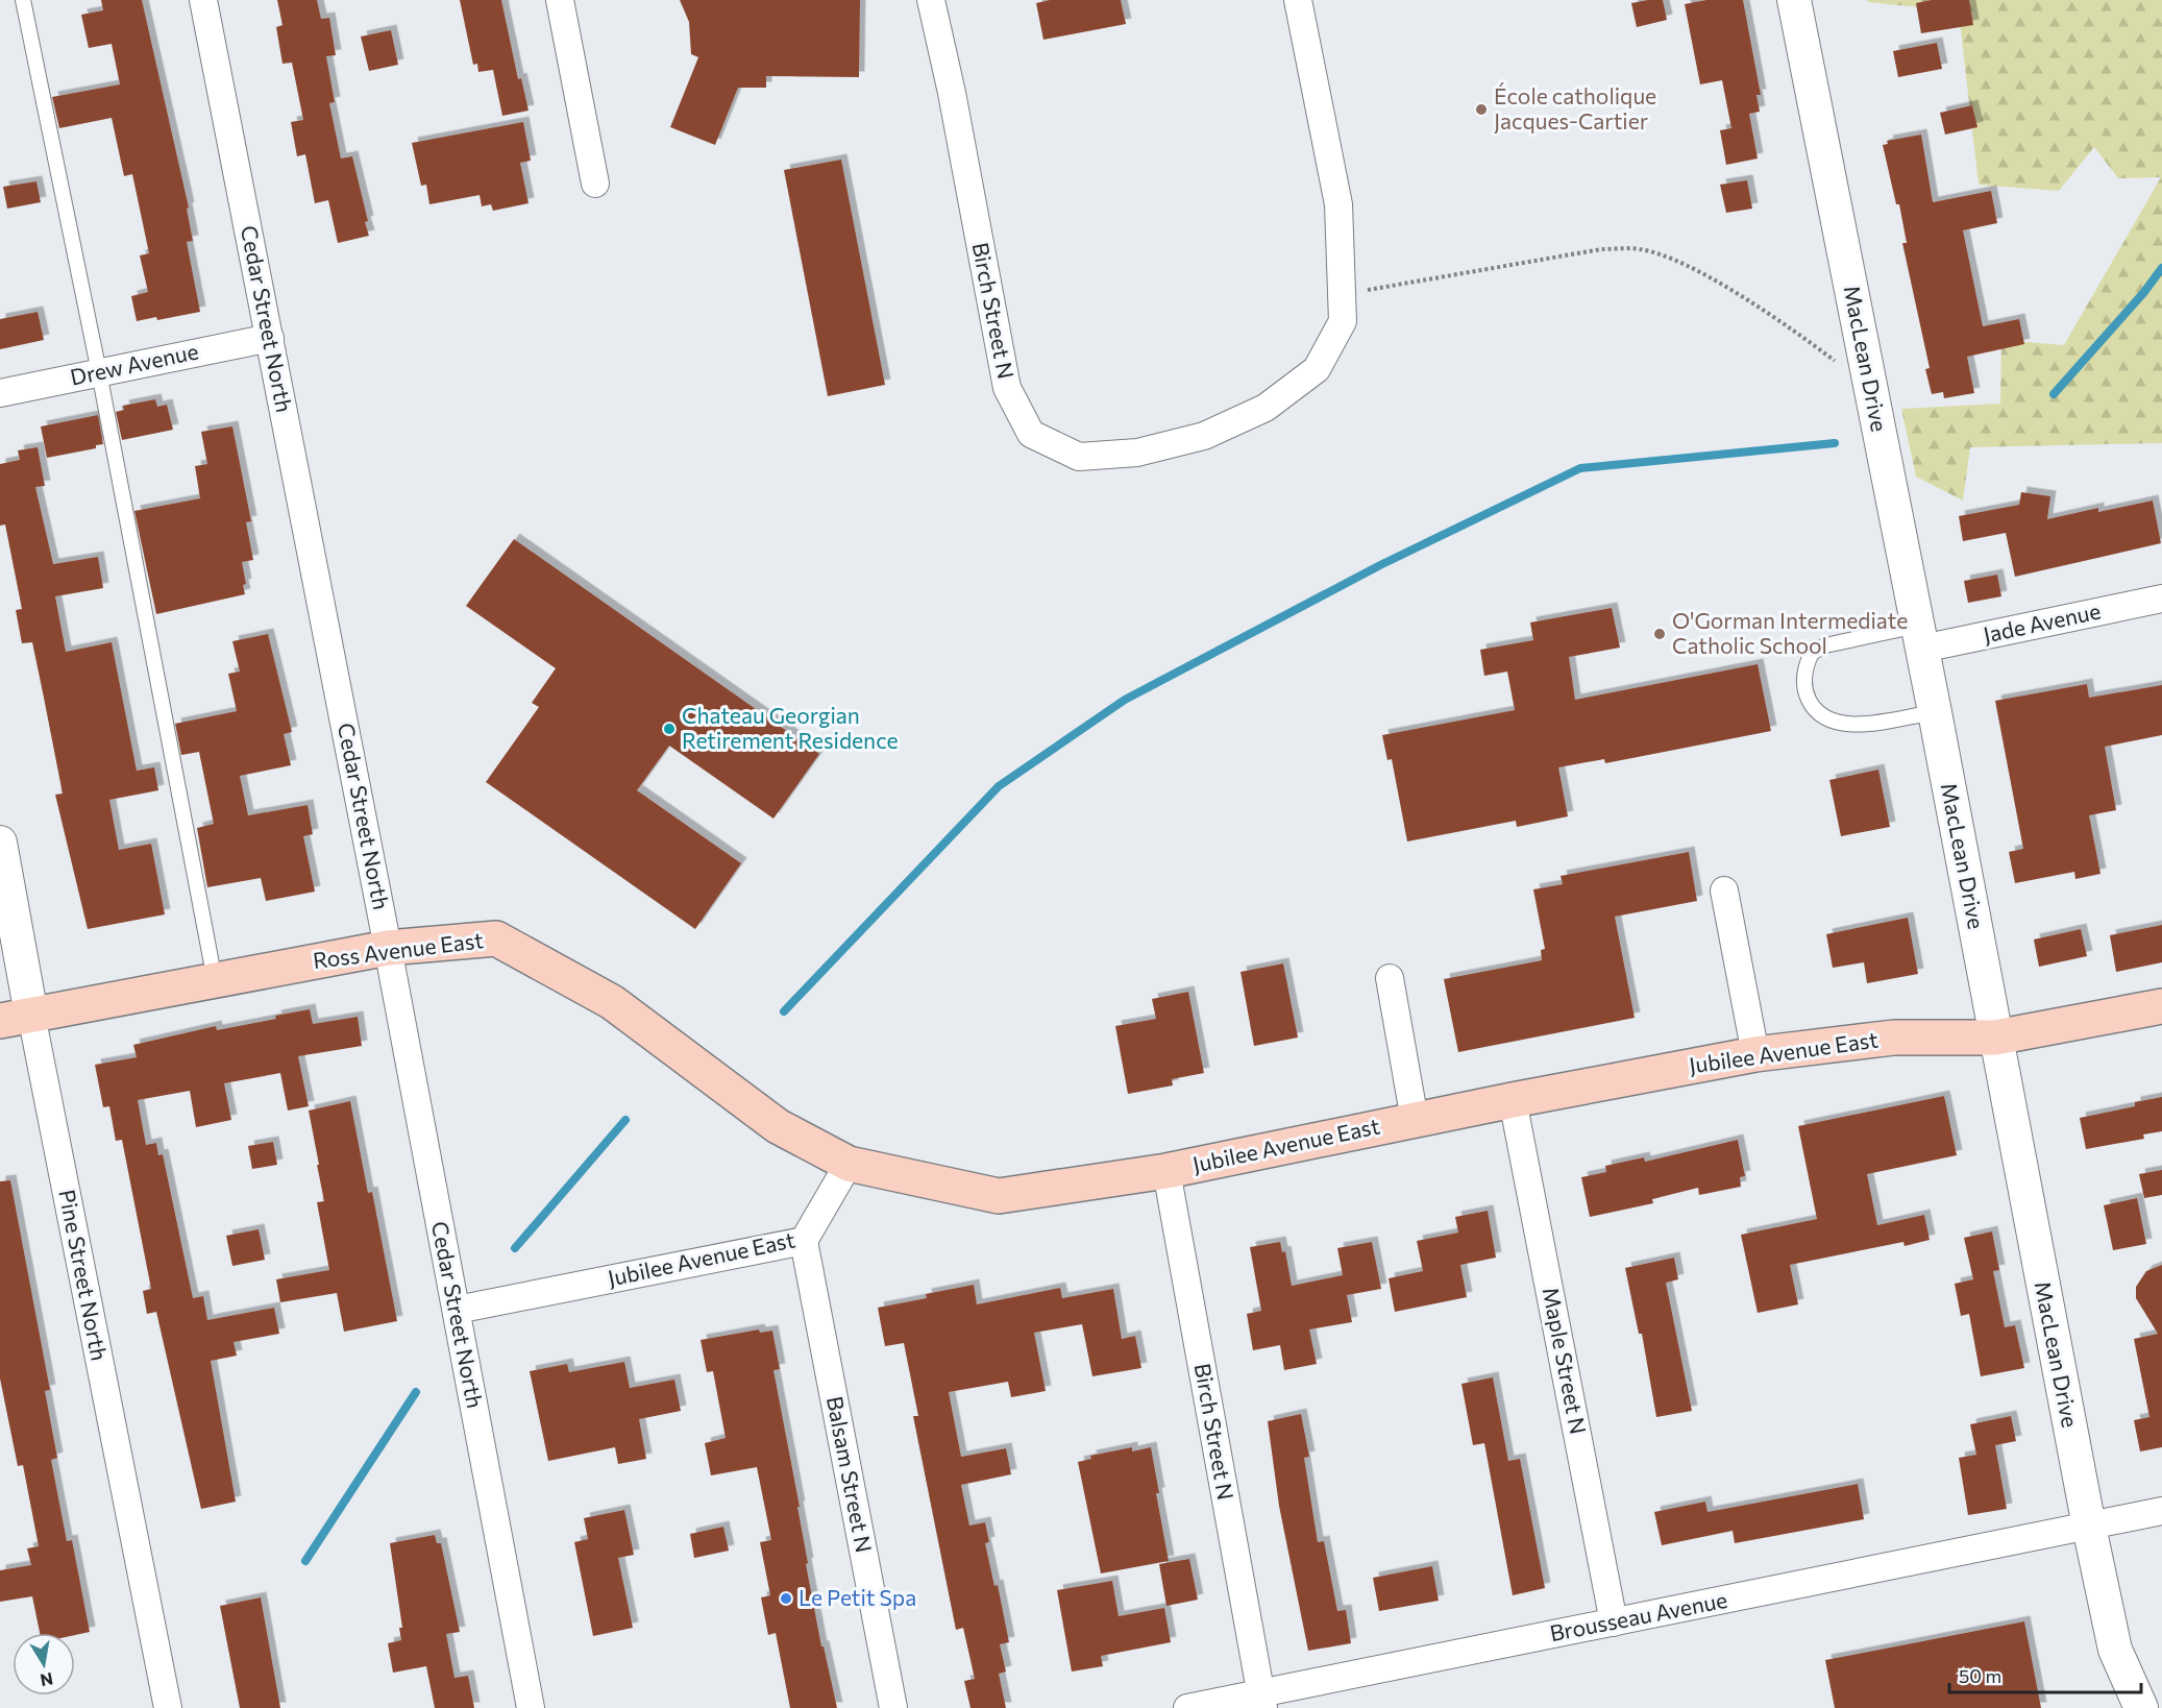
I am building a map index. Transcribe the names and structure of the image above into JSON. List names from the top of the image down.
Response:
{
  "streets": {
    "main road": ["Ross Avenue East", "Jubilee Avenue East"],
    "street": [
      "Birch Street N",
      "Cedar Street North",
      "MacLean Drive",
      "Drew Avenue",
      "Jade Avenue",
      "Pine Street North",
      "Maple Street N",
      "Balsam Street N",
      "Brousseau Avenue"
    ]
  },
  "crossings": [
    ["Birch Street N", "Jubilee Avenue East"],
    ["Birch Street N", "Brousseau Avenue"],
    ["Cedar Street North", "Drew Avenue"],
    ["Cedar Street North", "Ross Avenue East"],
    ["Cedar Street North", "Jubilee Avenue East"],
    ["MacLean Drive", "Jade Avenue"],
    ["MacLean Drive", "Jubilee Avenue East"],
    ["MacLean Drive", "Brousseau Avenue"],
    ["Ross Avenue East", "Jubilee Avenue East"],
    ["Ross Avenue East", "Pine Street North"],
    ["Jubilee Avenue East", "Maple Street N"],
    ["Jubilee Avenue East", "Balsam Street N"],
    ["Maple Street N", "Brousseau Avenue"]
  ],
  "places": [
    "École catholique Jacques-Cartier",
    "O'Gorman Intermediate Catholic School",
    "Chateau Georgian Retirement Residence",
    "Le Petit Spa"
  ],
  "scale_bar": "50 m",
  "north": "bottom"
}
